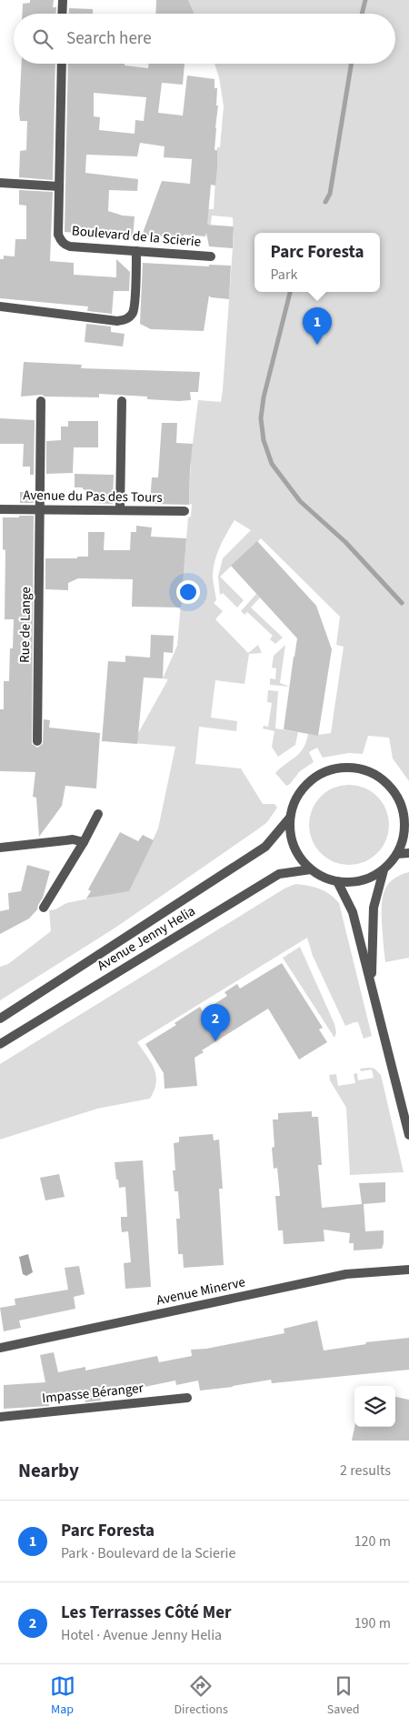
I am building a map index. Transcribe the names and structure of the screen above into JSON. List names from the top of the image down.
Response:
{
  "streets": {
    "street": [
      "Boulevard de la Scierie",
      "Avenue du Pas des Tours",
      "Rue de Lange",
      "Avenue Jenny Helia",
      "Avenue Minerve",
      "Impasse Béranger"
    ]
  },
  "crossings": [
    ["Avenue du Pas des Tours", "Rue de Lange"]
  ],
  "page": {
    "search": "Search here",
    "popup": ["Parc Foresta", "Park"],
    "pins": ["1", "2"],
    "heading": ["Nearby", "2 results"],
    "list": [
      {
        "mark": "1",
        "name": "Parc Foresta",
        "note": "Park · Boulevard de la Scierie",
        "value": "120 m"
      },
      {
        "mark": "2",
        "name": "Les Terrasses Côté Mer",
        "note": "Hotel · Avenue Jenny Helia",
        "value": "190 m"
      }
    ],
    "nav": ["Map", "Directions", "Saved"]
  }
}
